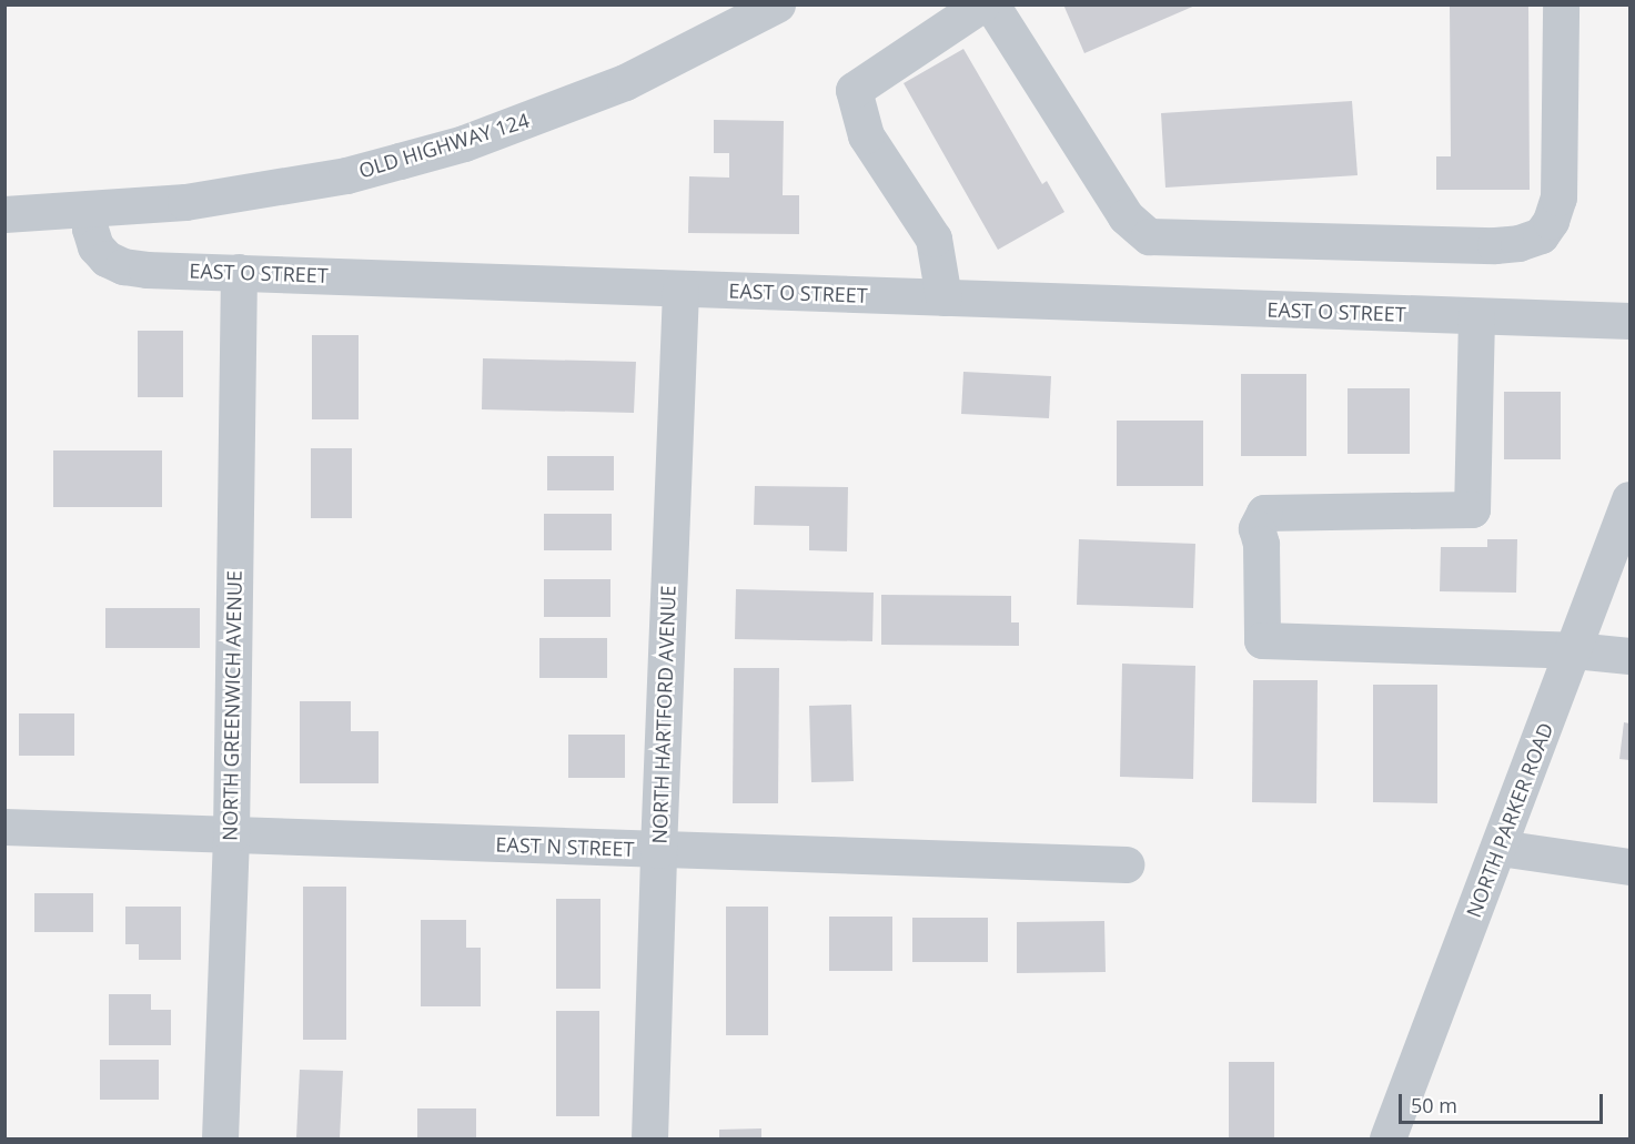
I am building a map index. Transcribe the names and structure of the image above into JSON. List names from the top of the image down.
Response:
{
  "streets": {
    "street": [
      "OLD HIGHWAY 124",
      "EAST O STREET",
      "NORTH GREENWICH AVENUE",
      "NORTH HARTFORD AVENUE",
      "NORTH PARKER ROAD",
      "EAST N STREET"
    ]
  },
  "crossings": [
    ["OLD HIGHWAY 124", "EAST O STREET"],
    ["EAST O STREET", "NORTH GREENWICH AVENUE"],
    ["EAST O STREET", "NORTH HARTFORD AVENUE"],
    ["NORTH GREENWICH AVENUE", "EAST N STREET"],
    ["NORTH HARTFORD AVENUE", "EAST N STREET"]
  ],
  "scale_bar": "50 m"
}
